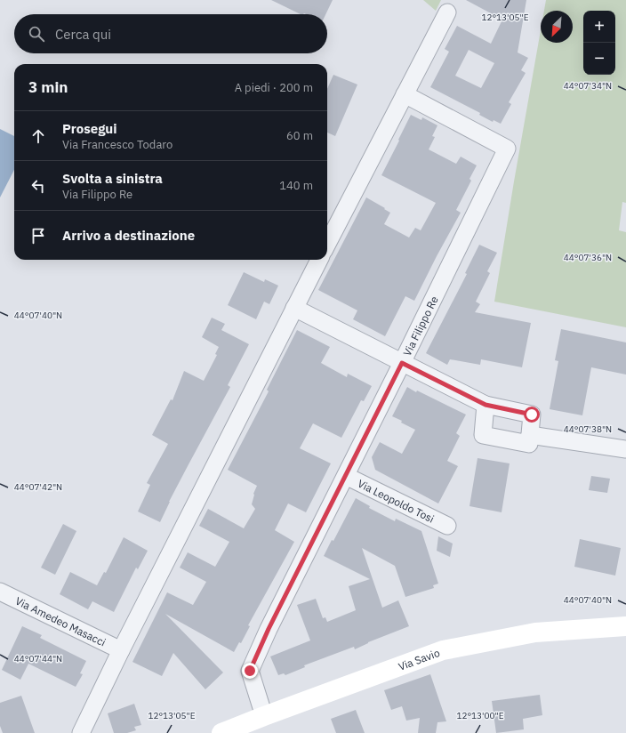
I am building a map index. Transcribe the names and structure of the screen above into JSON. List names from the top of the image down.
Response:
{
  "streets": {
    "street": [
      "Via Filippo Re",
      "Via Leopoldo Tosi",
      "Via Amedeo Masacci",
      "Via Savio"
    ]
  },
  "crossings": [
    ["Via Filippo Re", "Via Leopoldo Tosi"],
    ["Via Filippo Re", "Via Savio"]
  ],
  "north": "bottom left",
  "page": {
    "map_buttons": ["+", "−"],
    "search": "Cerca qui",
    "heading": ["3 min", "A piedi · 200 m"],
    "list": [
      ["Prosegui", "Via Francesco Todaro", "60 m"],
      ["Svolta a sinistra", "Via Filippo Re", "140 m"],
      "Arrivo a destinazione"
    ]
  },
  "coordinates": [
    "12°13'05\"E",
    "44°07'34\"N",
    "44°07'36\"N",
    "44°07'40\"N",
    "44°07'38\"N",
    "44°07'42\"N",
    "44°07'44\"N",
    "12°13'00\"E"
  ]
}
